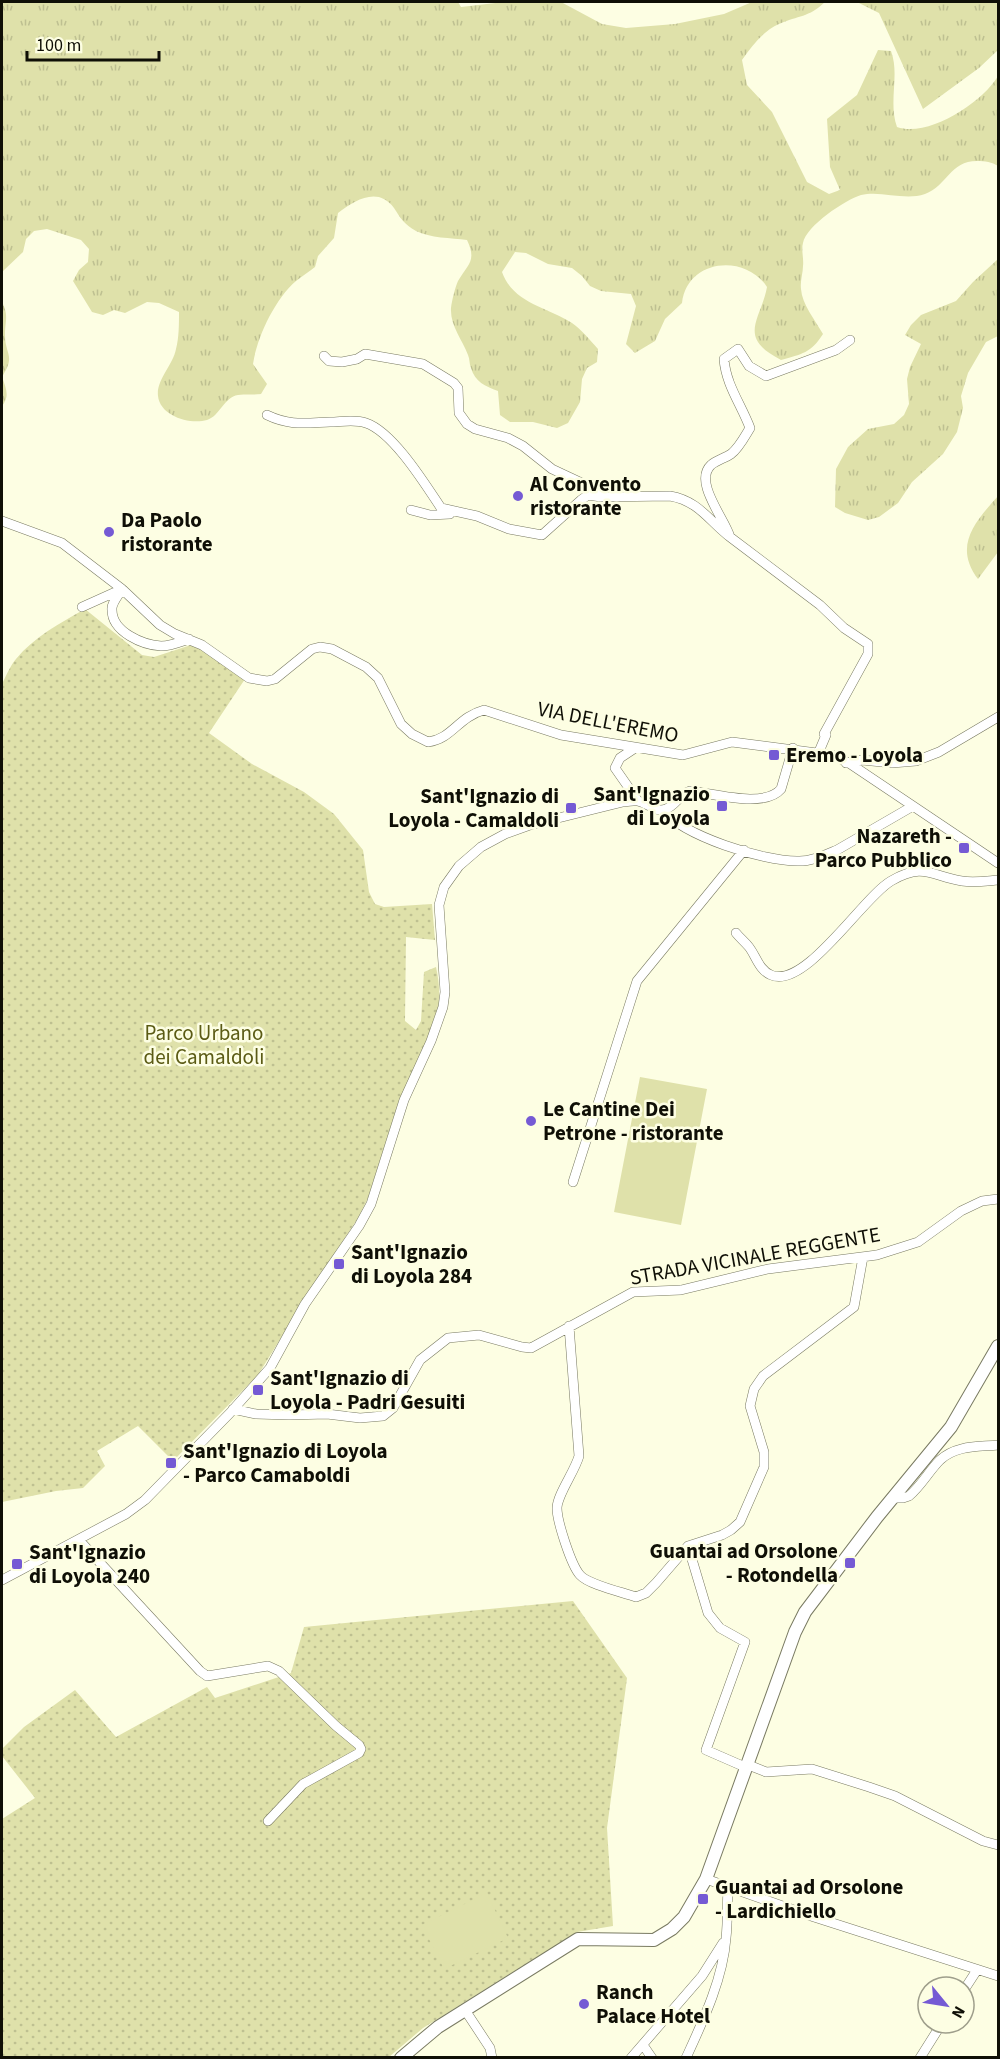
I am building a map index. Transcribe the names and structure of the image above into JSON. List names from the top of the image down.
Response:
{
  "streets": {
    "street": ["VIA DELL'EREMO", "STRADA VICINALE REGGENTE"]
  },
  "parks": ["Parco Urbano dei Camaldoli"],
  "places": {
    "other": [
      "Al Convento ristorante",
      "Da Paolo ristorante",
      "Le Cantine Dei Petrone - ristorante",
      "Ranch Palace Hotel"
    ],
    "transit": [
      "Eremo - Loyola",
      "Sant'Ignazio di Loyola",
      "Sant'Ignazio di Loyola - Camaldoli",
      "Nazareth - Parco Pubblico",
      "Sant'Ignazio di Loyola 284",
      "Sant'Ignazio di Loyola - Padri Gesuiti",
      "Sant'Ignazio di Loyola - Parco Camaboldi",
      "Guantai ad Orsolone - Rotondella",
      "Sant'Ignazio di Loyola 240",
      "Guantai ad Orsolone - Lardichiello"
    ]
  },
  "scale_bar": "100 m",
  "north": "bottom right"
}
